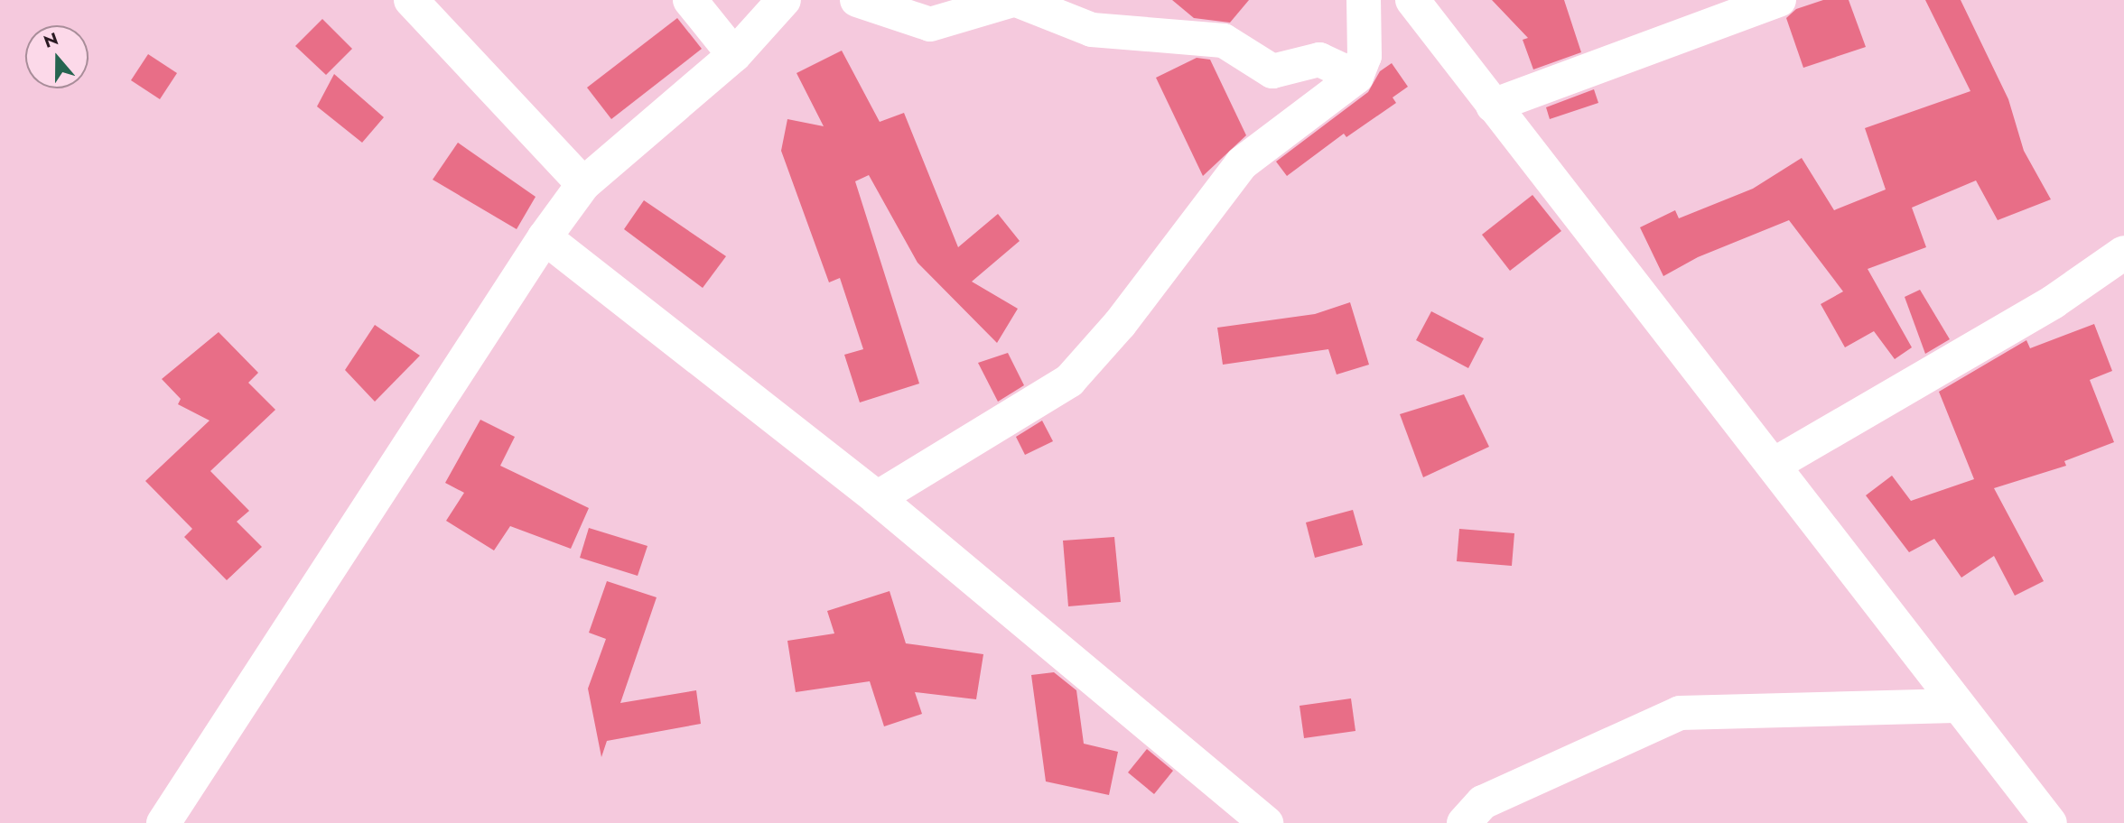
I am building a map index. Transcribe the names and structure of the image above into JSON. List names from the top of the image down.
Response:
{
  "north": "top"
}
